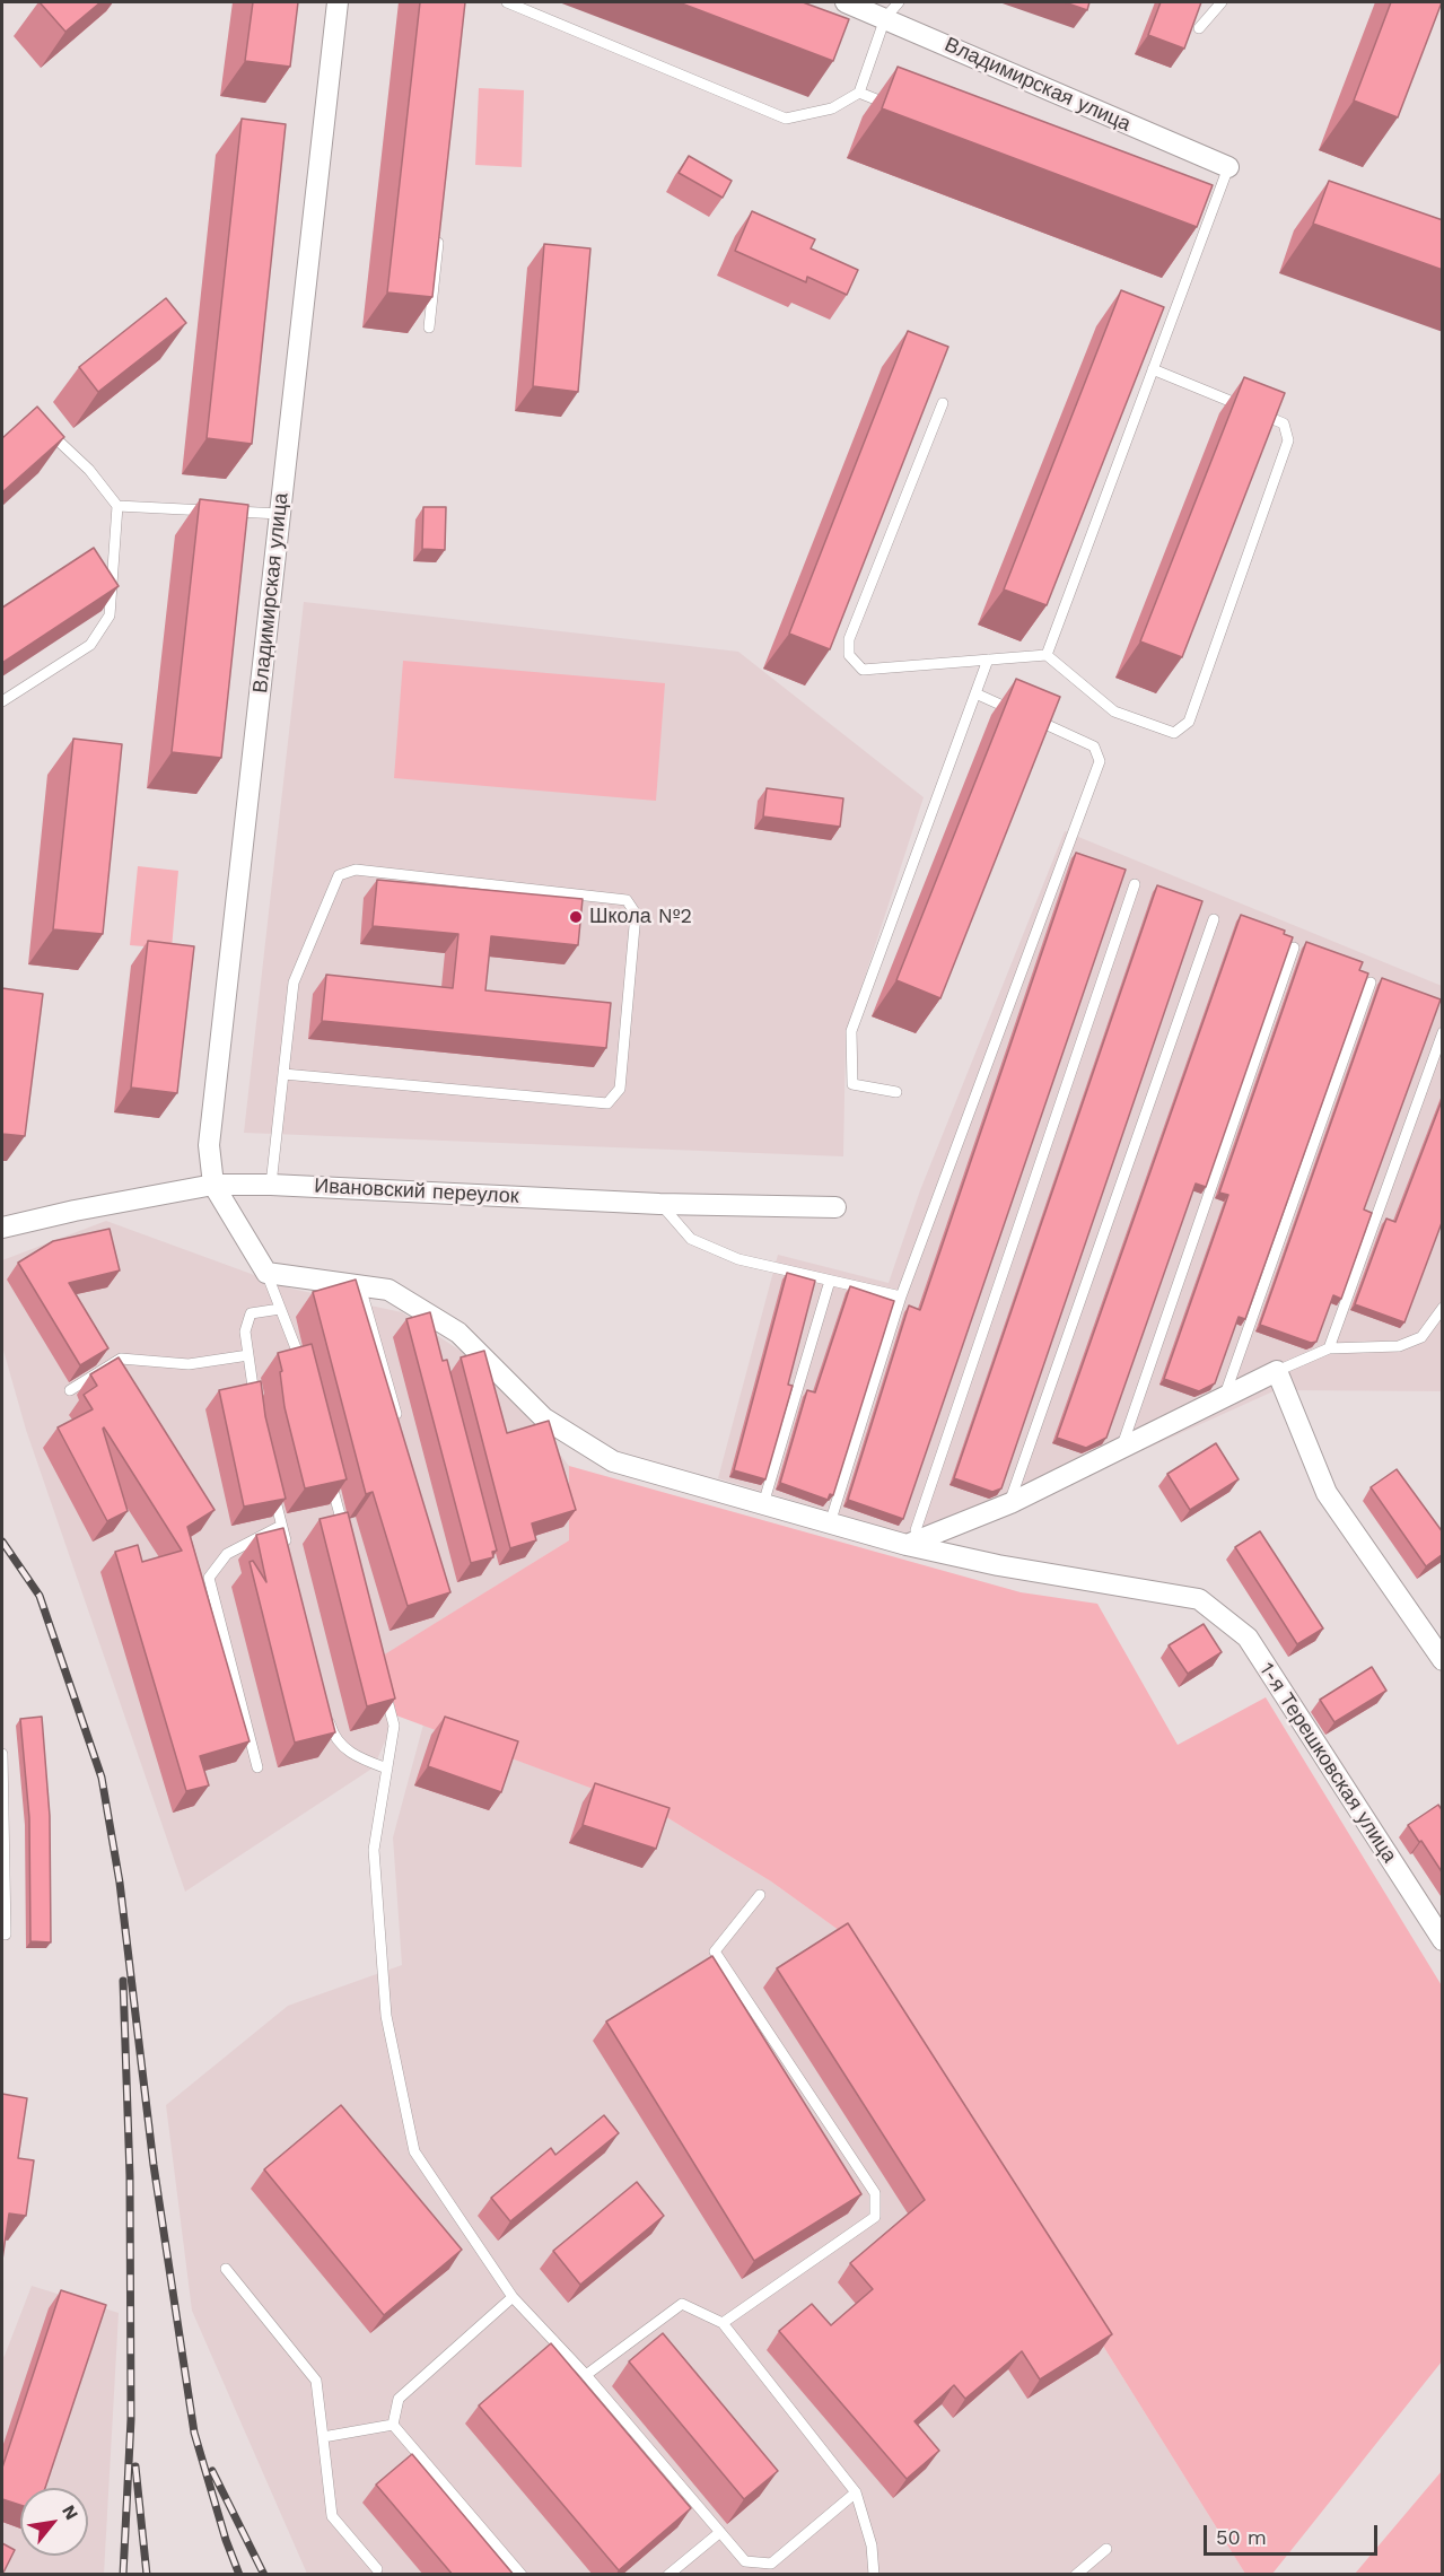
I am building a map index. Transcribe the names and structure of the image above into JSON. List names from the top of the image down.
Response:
{
  "streets": {
    "street": ["Владимирская улица", "Ивановский переулок", "1-я Терешковская улица"]
  },
  "crossings": [
    ["Владимирская улица", "Ивановский переулок"]
  ],
  "places": ["Школа №2"],
  "scale_bar": "50 m",
  "north": "top right"
}
